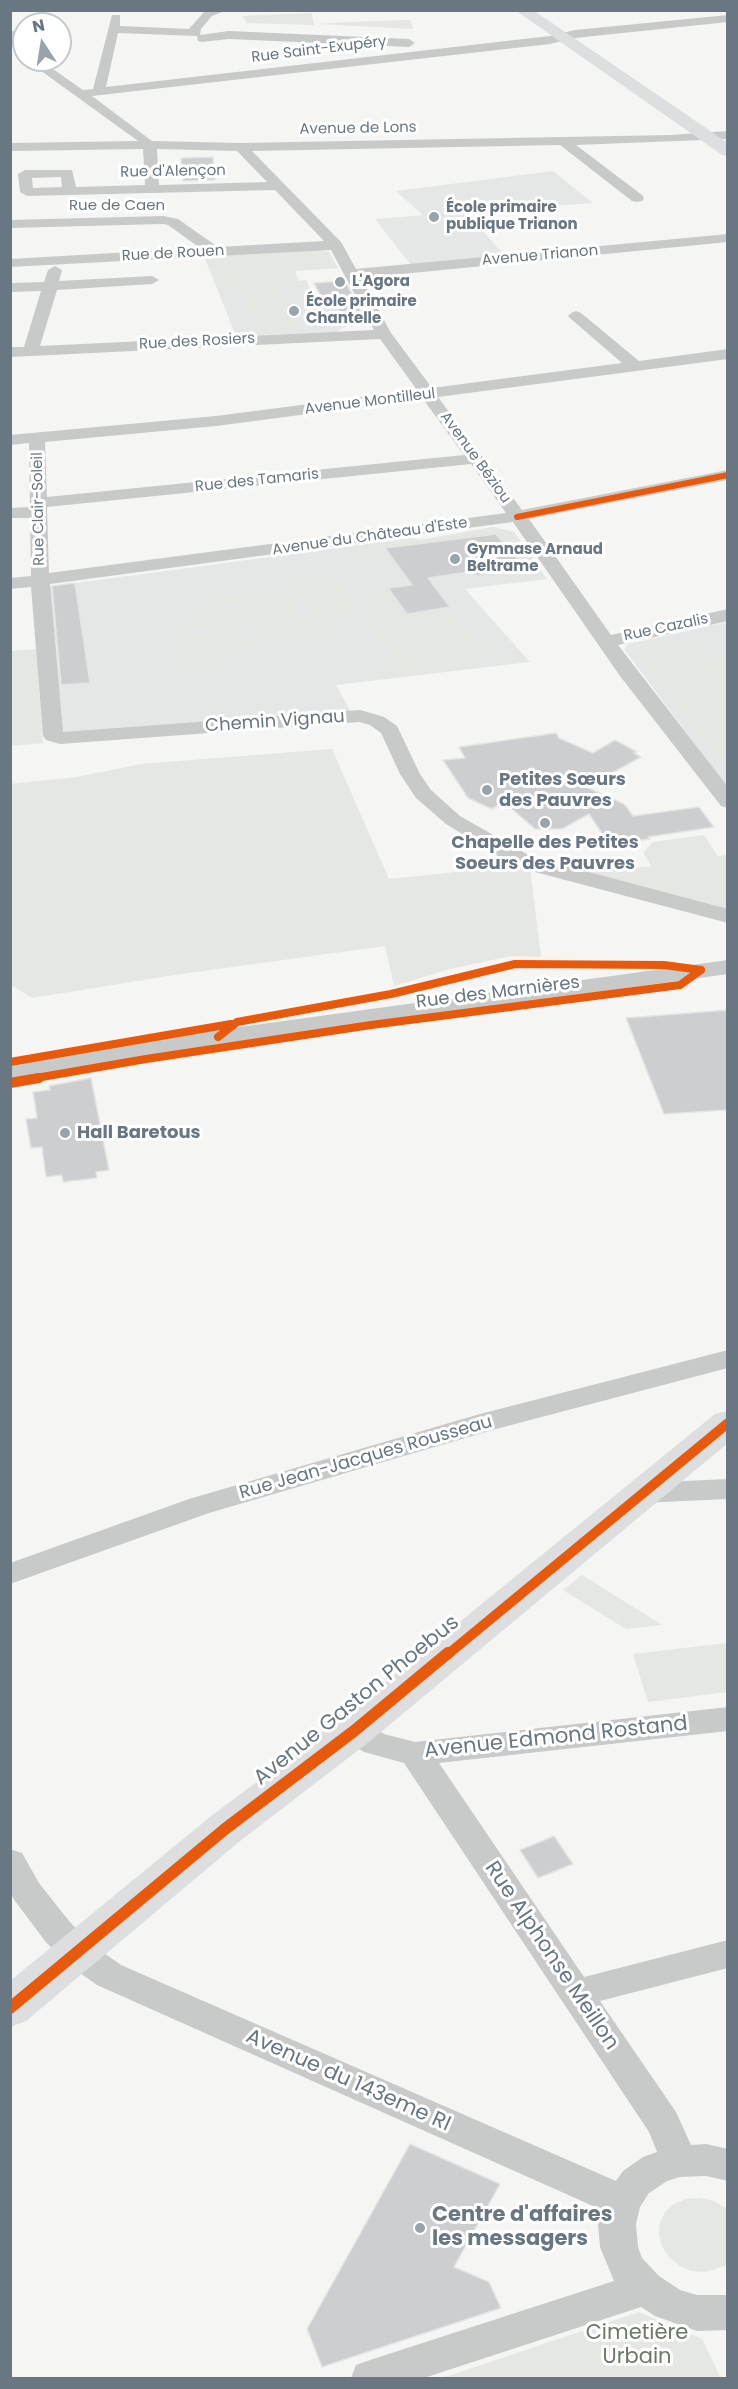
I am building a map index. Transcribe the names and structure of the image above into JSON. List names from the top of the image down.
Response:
{
  "streets": {
    "main road": ["Avenue Gaston Phoebus"],
    "street": [
      "Rue Saint-Exupéry",
      "Avenue de Lons",
      "Rue d'Alençon",
      "Rue de Caen",
      "Rue de Rouen",
      "Avenue Trianon",
      "Rue des Rosiers",
      "Avenue Montilleul",
      "Avenue Béziou",
      "Rue des Tamaris",
      "Rue Clair-Soleil",
      "Avenue du Château d'Este",
      "Rue Cazalis",
      "Chemin Vignau",
      "Rue des Marnières",
      "Rue Jean-Jacques Rousseau",
      "Avenue Edmond Rostand",
      "Rue Alphonse Meillon",
      "Avenue du 143eme RI"
    ]
  },
  "crossings": [
    ["Avenue de Lons", "Avenue Béziou"],
    ["Rue d'Alençon", "Avenue Béziou"],
    ["Rue de Caen", "Rue de Rouen"],
    ["Rue de Rouen", "Avenue Béziou"],
    ["Avenue Trianon", "Avenue Béziou"],
    ["Rue des Rosiers", "Avenue Béziou"],
    ["Avenue Montilleul", "Avenue Béziou"],
    ["Avenue Montilleul", "Rue Clair-Soleil"],
    ["Avenue Béziou", "Rue des Tamaris"],
    ["Avenue Béziou", "Avenue du Château d'Este"],
    ["Avenue Béziou", "Rue Cazalis"],
    ["Rue des Tamaris", "Rue Clair-Soleil"],
    ["Rue Clair-Soleil", "Avenue du Château d'Este"],
    ["Rue Clair-Soleil", "Chemin Vignau"],
    ["Avenue du Château d'Este", "Chemin Vignau"],
    ["Avenue Gaston Phoebus", "Avenue Edmond Rostand"],
    ["Avenue Gaston Phoebus", "Avenue du 143eme RI"],
    ["Avenue Edmond Rostand", "Rue Alphonse Meillon"]
  ],
  "parks": ["Cimetière Urbain"],
  "places": [
    "École primaire publique Trianon",
    "L'Agora",
    "École primaire Chantelle",
    "Gymnase Arnaud Beltrame",
    "Petites Sœurs des Pauvres",
    "Chapelle des Petites Soeurs des Pauvres",
    "Hall Baretous",
    "Centre d'affaires les messagers"
  ],
  "north": "top"
}
